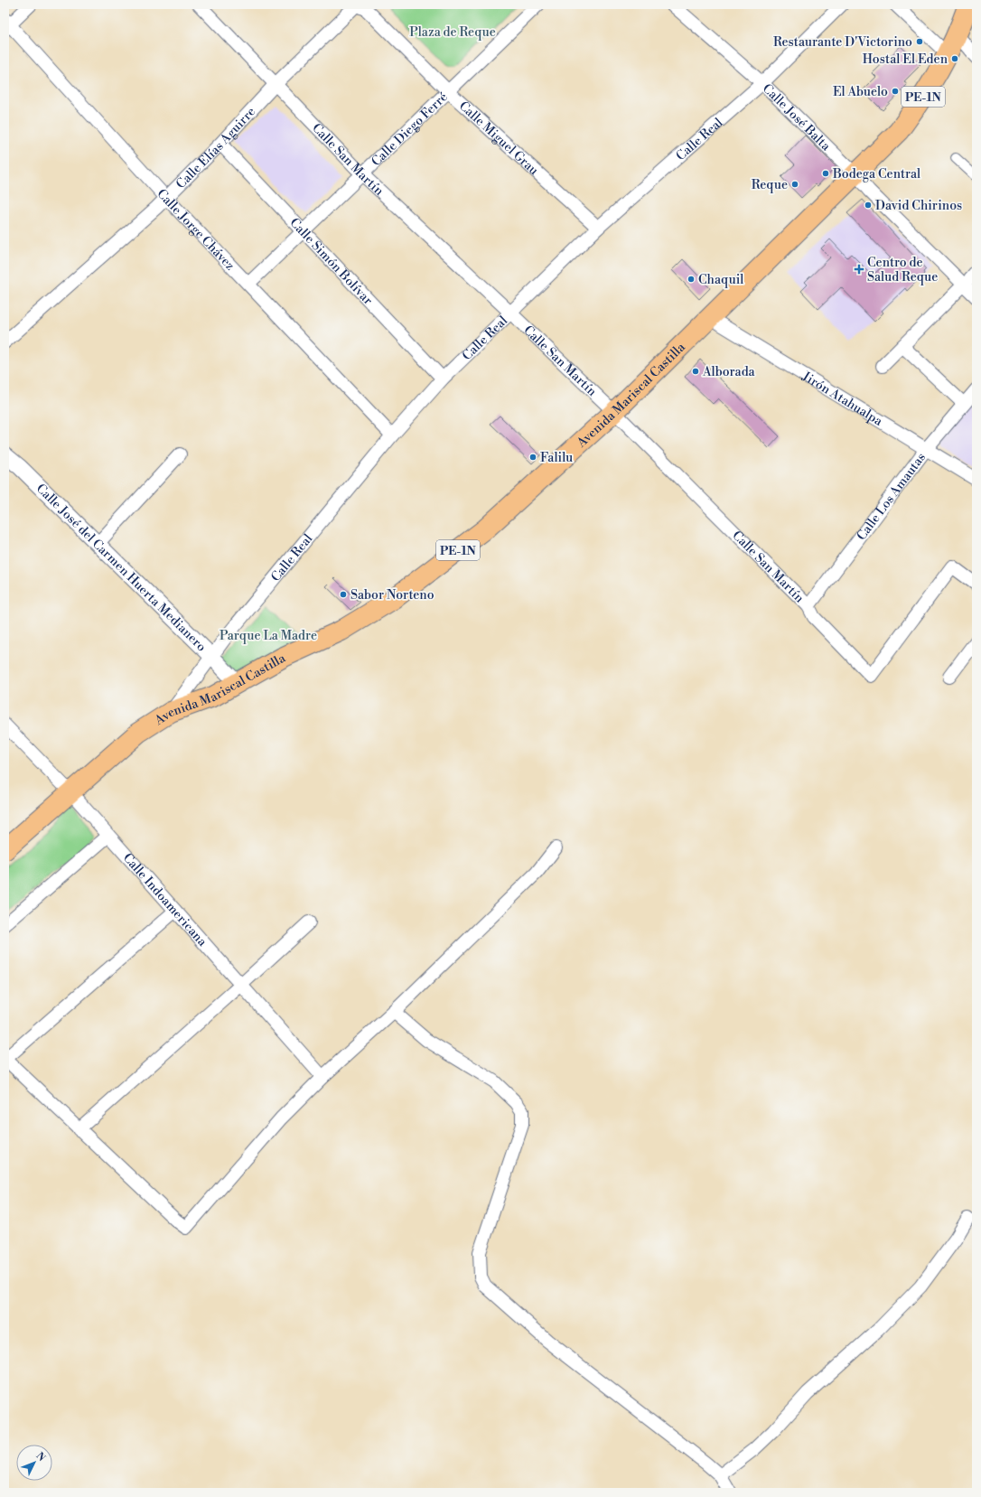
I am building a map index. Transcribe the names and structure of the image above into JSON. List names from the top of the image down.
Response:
{
  "streets": {
    "highway": ["PE-1N", "Avenida Mariscal Castilla"],
    "street": [
      "Calle José Balta",
      "Calle Diego Ferré",
      "Calle Miguel Grau",
      "Calle Real",
      "Calle Elías Aguirre",
      "Calle San Martín",
      "Calle Jorge Chávez",
      "Calle Simón Bolívar",
      "Jirón Atahualpa",
      "Calle Los Amautas",
      "Calle José del Carmen Huerta Medianero",
      "Calle Indoamericana"
    ]
  },
  "crossings": [
    ["Calle José Balta", "Calle Real"],
    ["Calle José Balta", "Avenida Mariscal Castilla"],
    ["Calle Diego Ferré", "Calle Miguel Grau"],
    ["Calle Diego Ferré", "Calle San Martín"],
    ["Calle Diego Ferré", "Calle Jorge Chávez"],
    ["Calle Diego Ferré", "Calle Simón Bolívar"],
    ["Calle Miguel Grau", "Calle Real"],
    ["Calle Miguel Grau", "Calle Elías Aguirre"],
    ["Calle Real", "Calle San Martín"],
    ["Calle Real", "Calle Jorge Chávez"],
    ["Calle Real", "Calle Simón Bolívar"],
    ["Calle Real", "Avenida Mariscal Castilla"],
    ["Calle Real", "Calle José del Carmen Huerta Medianero"],
    ["Calle Elías Aguirre", "Calle San Martín"],
    ["Calle Elías Aguirre", "Calle Jorge Chávez"],
    ["Calle Elías Aguirre", "Calle Simón Bolívar"],
    ["Calle San Martín", "Avenida Mariscal Castilla"],
    ["Calle San Martín", "Calle Los Amautas"],
    ["Avenida Mariscal Castilla", "Jirón Atahualpa"],
    ["Avenida Mariscal Castilla", "Calle José del Carmen Huerta Medianero"],
    ["Avenida Mariscal Castilla", "Calle Indoamericana"],
    ["Jirón Atahualpa", "Calle Los Amautas"]
  ],
  "parks": ["Plaza de Reque", "Parque La Madre"],
  "places": {
    "other": [
      "Restaurante D'Victorino",
      "Hostal El Eden",
      "El Abuelo",
      "Bodega Central",
      "Reque",
      "David Chirinos",
      "Chaquil",
      "Alborada",
      "Falilu",
      "Sabor Norteno"
    ],
    "health": ["Centro de Salud Reque"]
  },
  "north": "top right"
}
